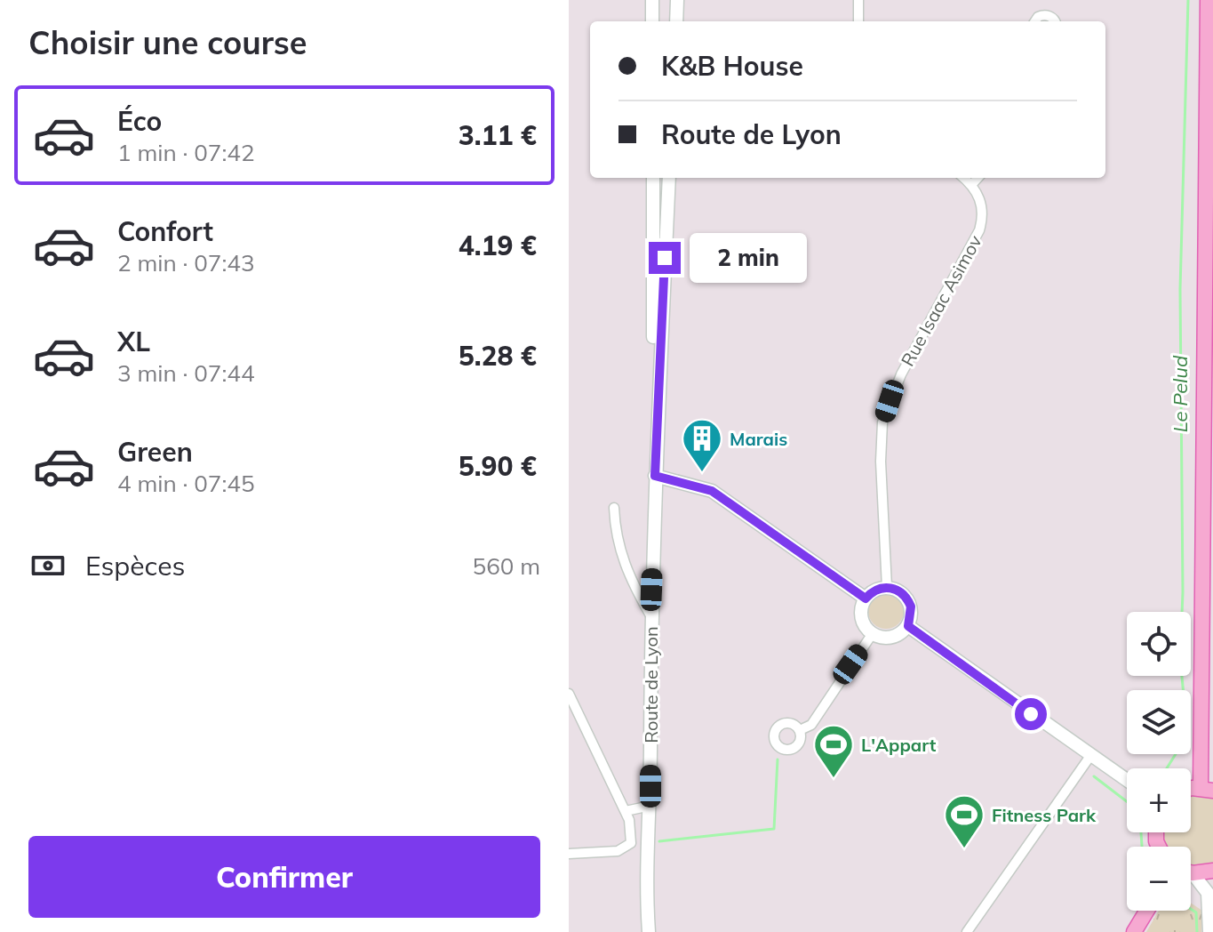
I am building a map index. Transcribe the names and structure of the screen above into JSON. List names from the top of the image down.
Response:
{
  "streets": {
    "main road": ["Route de Lyon"],
    "street": ["Rue Isaac Asimov"]
  },
  "water": ["Le Pelud"],
  "places": {
    "building": ["Marais"],
    "sports": ["L'Appart", "Fitness Park"]
  },
  "page": {
    "heading": "Choisir une course",
    "banner": ["K&B House", "Route de Lyon"],
    "list": [
      {
        "name": "Éco",
        "note": "1 min · 07:42",
        "value": "3.11 €"
      },
      {
        "name": "Confort",
        "note": "2 min · 07:43",
        "value": "4.19 €"
      },
      {
        "name": "XL",
        "note": "3 min · 07:44",
        "value": "5.28 €"
      },
      {
        "name": "Green",
        "note": "4 min · 07:45",
        "value": "5.90 €"
      }
    ],
    "bubble": "2 min",
    "pay": ["Espèces", "560 m"],
    "map_buttons": ["+", "−"],
    "buttons": "Confirmer"
  }
}
